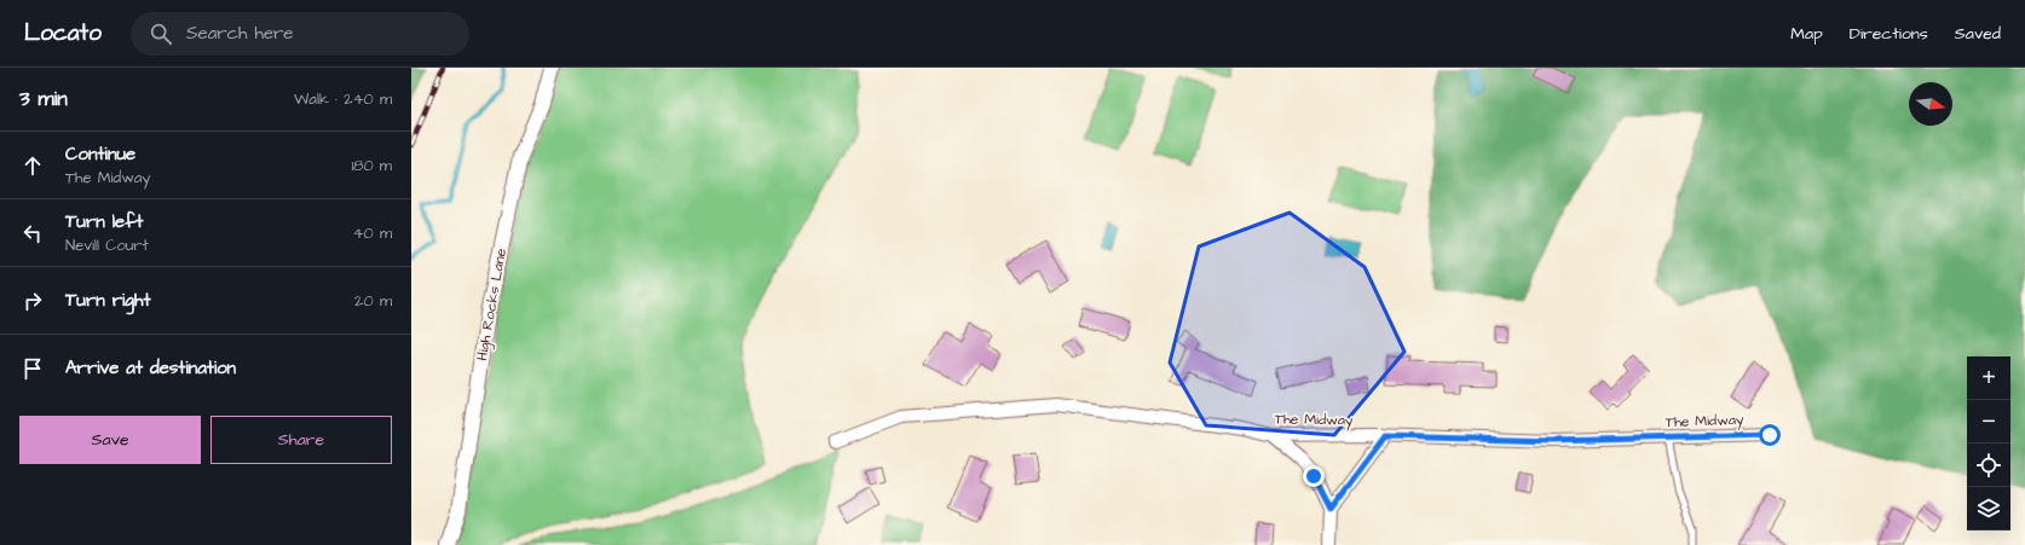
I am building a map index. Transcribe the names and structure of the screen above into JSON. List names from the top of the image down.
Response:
{
  "streets": {
    "street": ["High Rocks Lane", "The Midway"]
  },
  "north": "right",
  "page": {
    "header": "Locato",
    "search": "Search here",
    "nav": ["Map", "Directions", "Saved"],
    "heading": ["3 min", "Walk · 240 m"],
    "list": [
      ["Continue", "The Midway", "180 m"],
      ["Turn left", "Nevill Court", "40 m"],
      ["Turn right", "20 m"],
      "Arrive at destination"
    ],
    "map_buttons": ["+", "−"],
    "buttons": ["Save", "Share"]
  }
}
